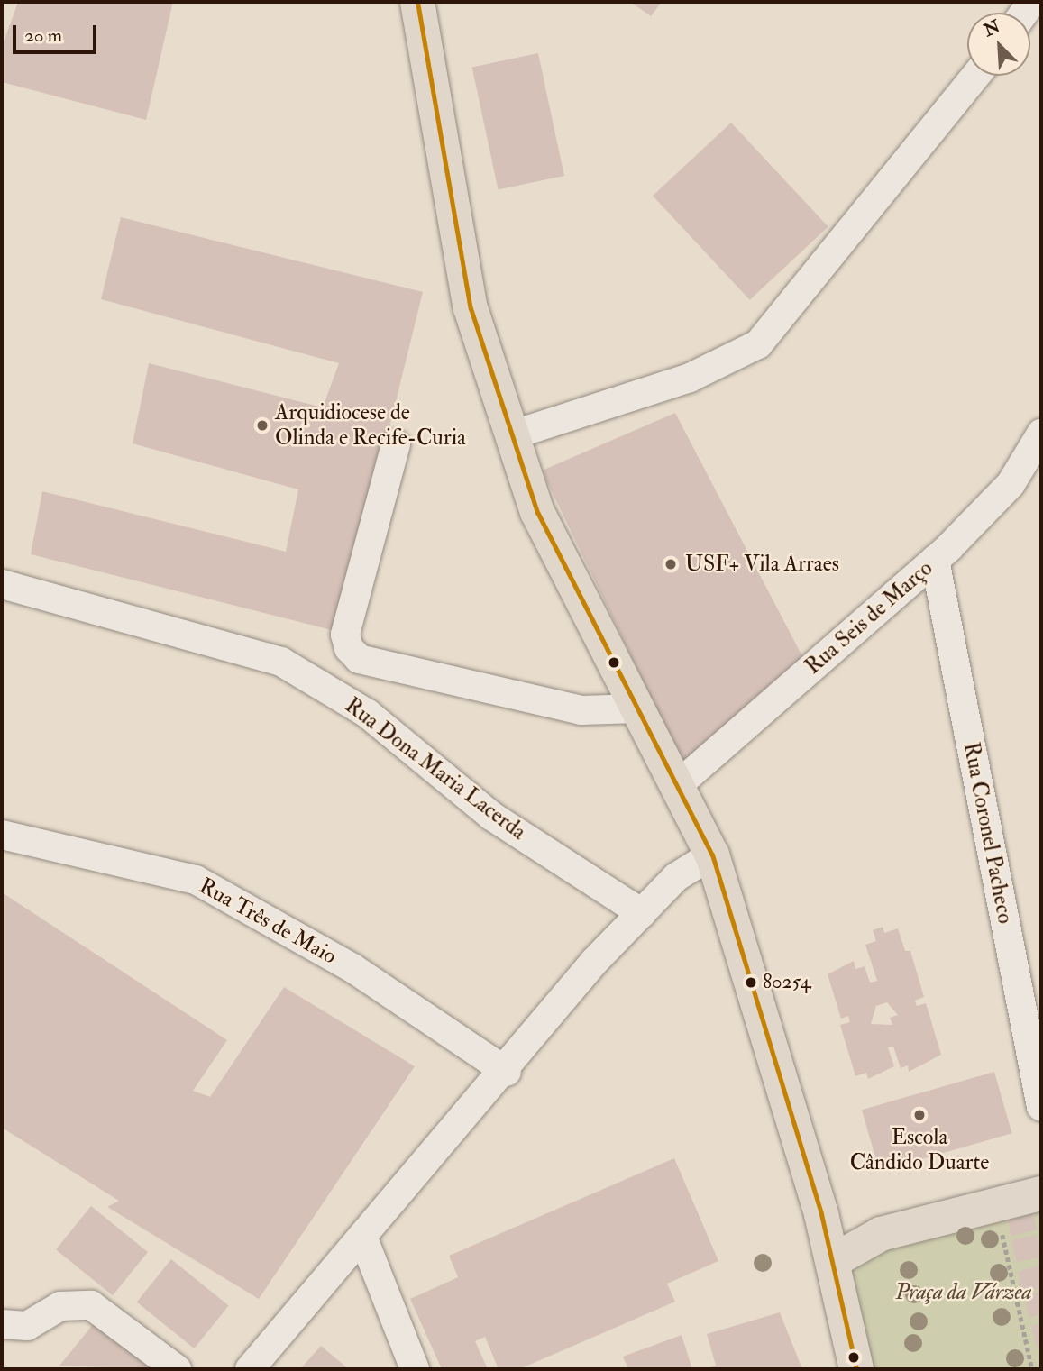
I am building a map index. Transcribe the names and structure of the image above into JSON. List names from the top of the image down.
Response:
{
  "streets": {
    "street": [
      "Rua Seis de Março",
      "Rua Dona Maria Lacerda",
      "Rua Coronel Pacheco",
      "Rua Três de Maio"
    ]
  },
  "crossings": [
    ["Rua Seis de Março", "Rua Coronel Pacheco"]
  ],
  "parks": ["Praça da Várzea"],
  "places": [
    "Arquidiocese de Olinda e Recife-Curia",
    "USF+ Vila Arraes",
    "80254",
    "Escola Cândido Duarte"
  ],
  "scale_bar": "20 m",
  "north": "top left"
}
